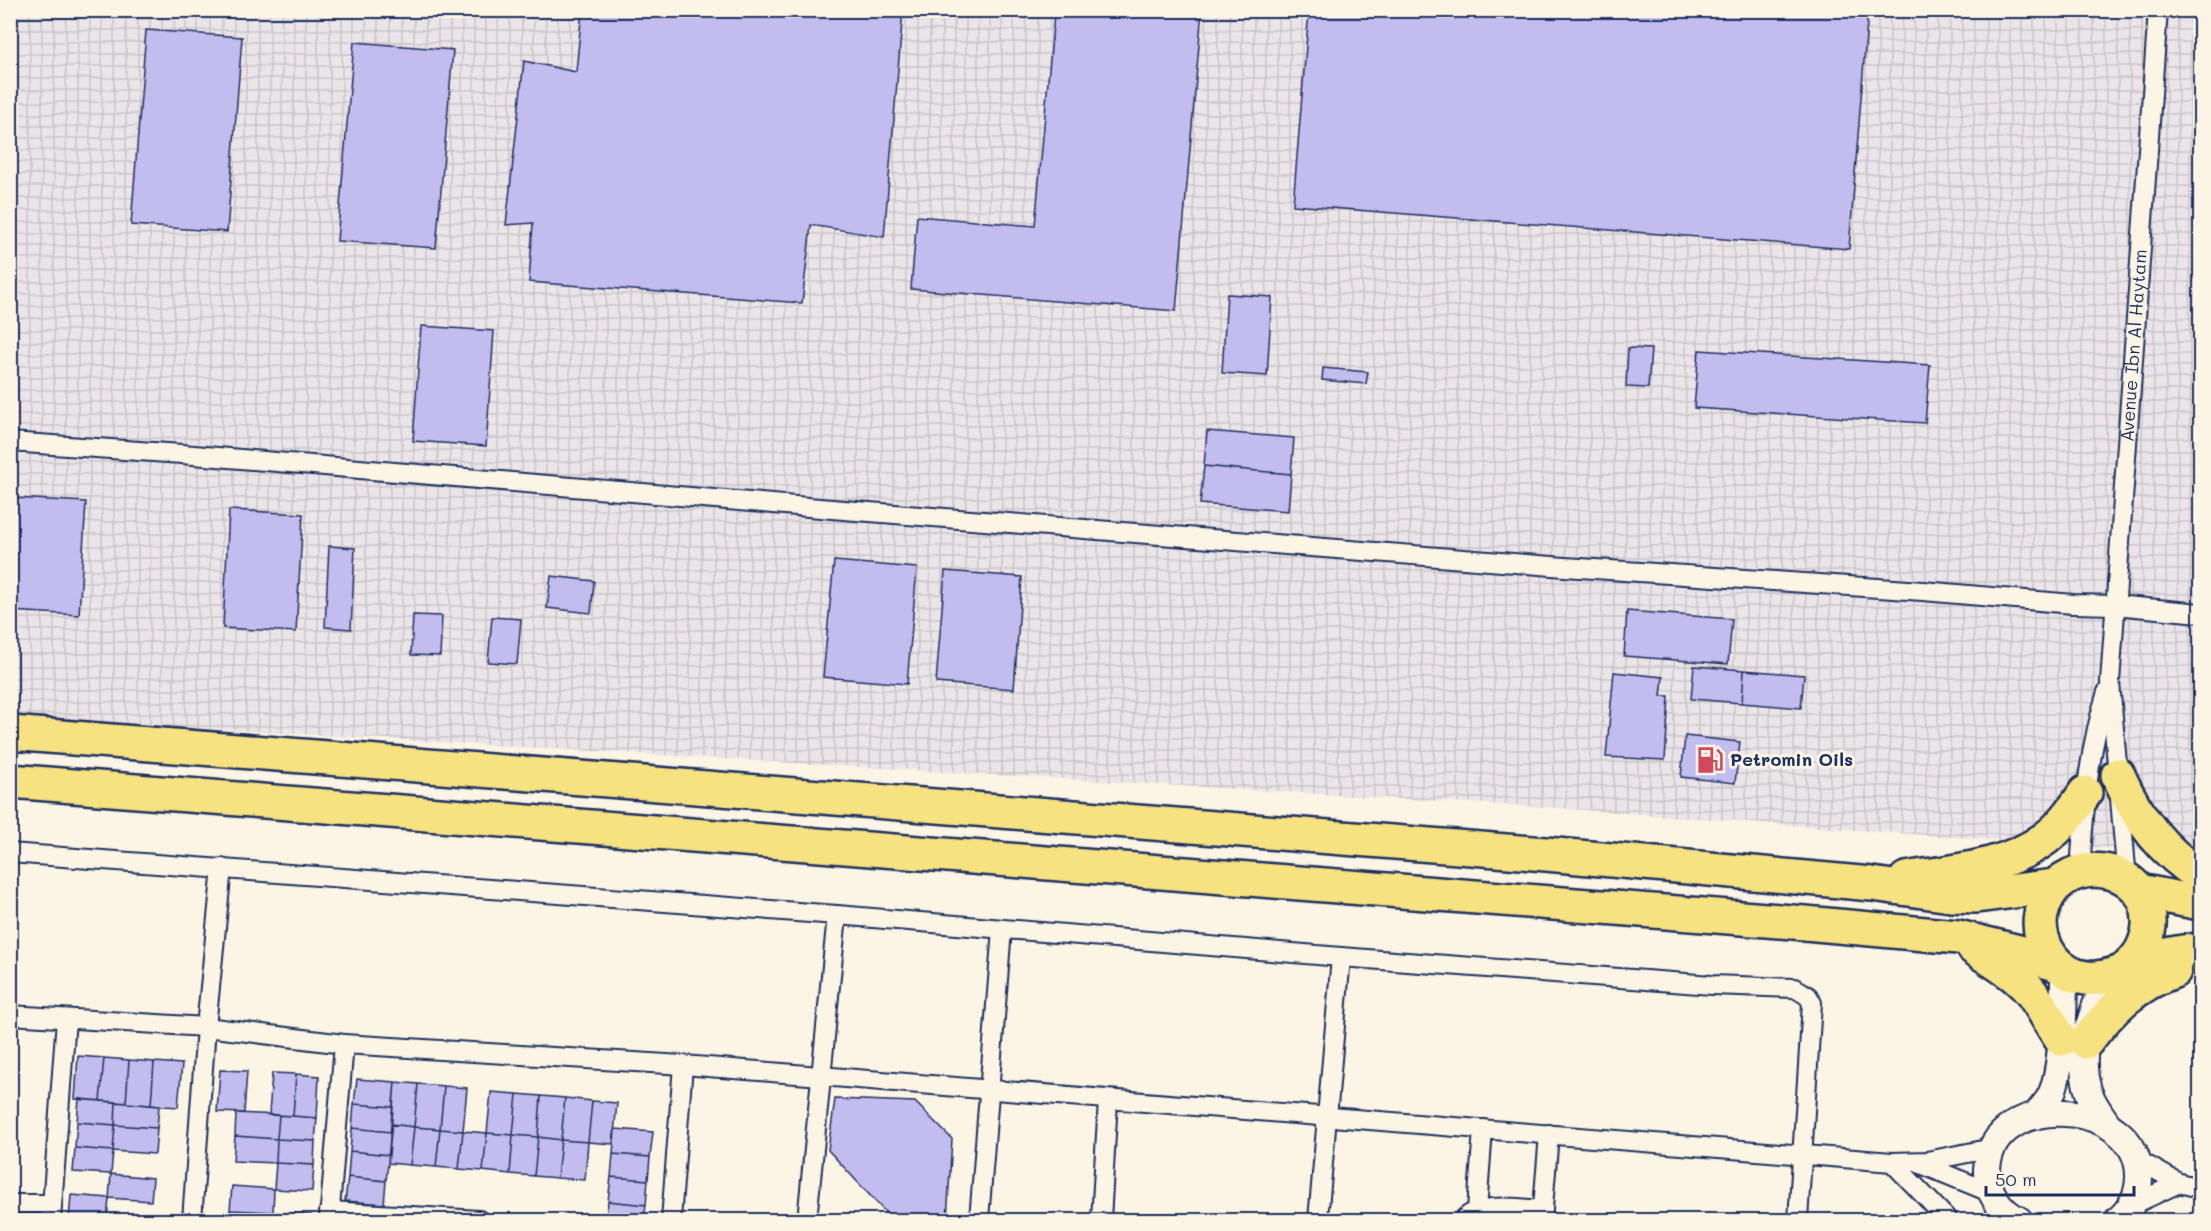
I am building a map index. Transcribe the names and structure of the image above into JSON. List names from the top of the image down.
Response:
{
  "streets": {
    "street": ["Avenue Ibn Al Haytam"]
  },
  "places": {
    "fuel station": ["Petromin Oils"]
  },
  "scale_bar": "50 m"
}
